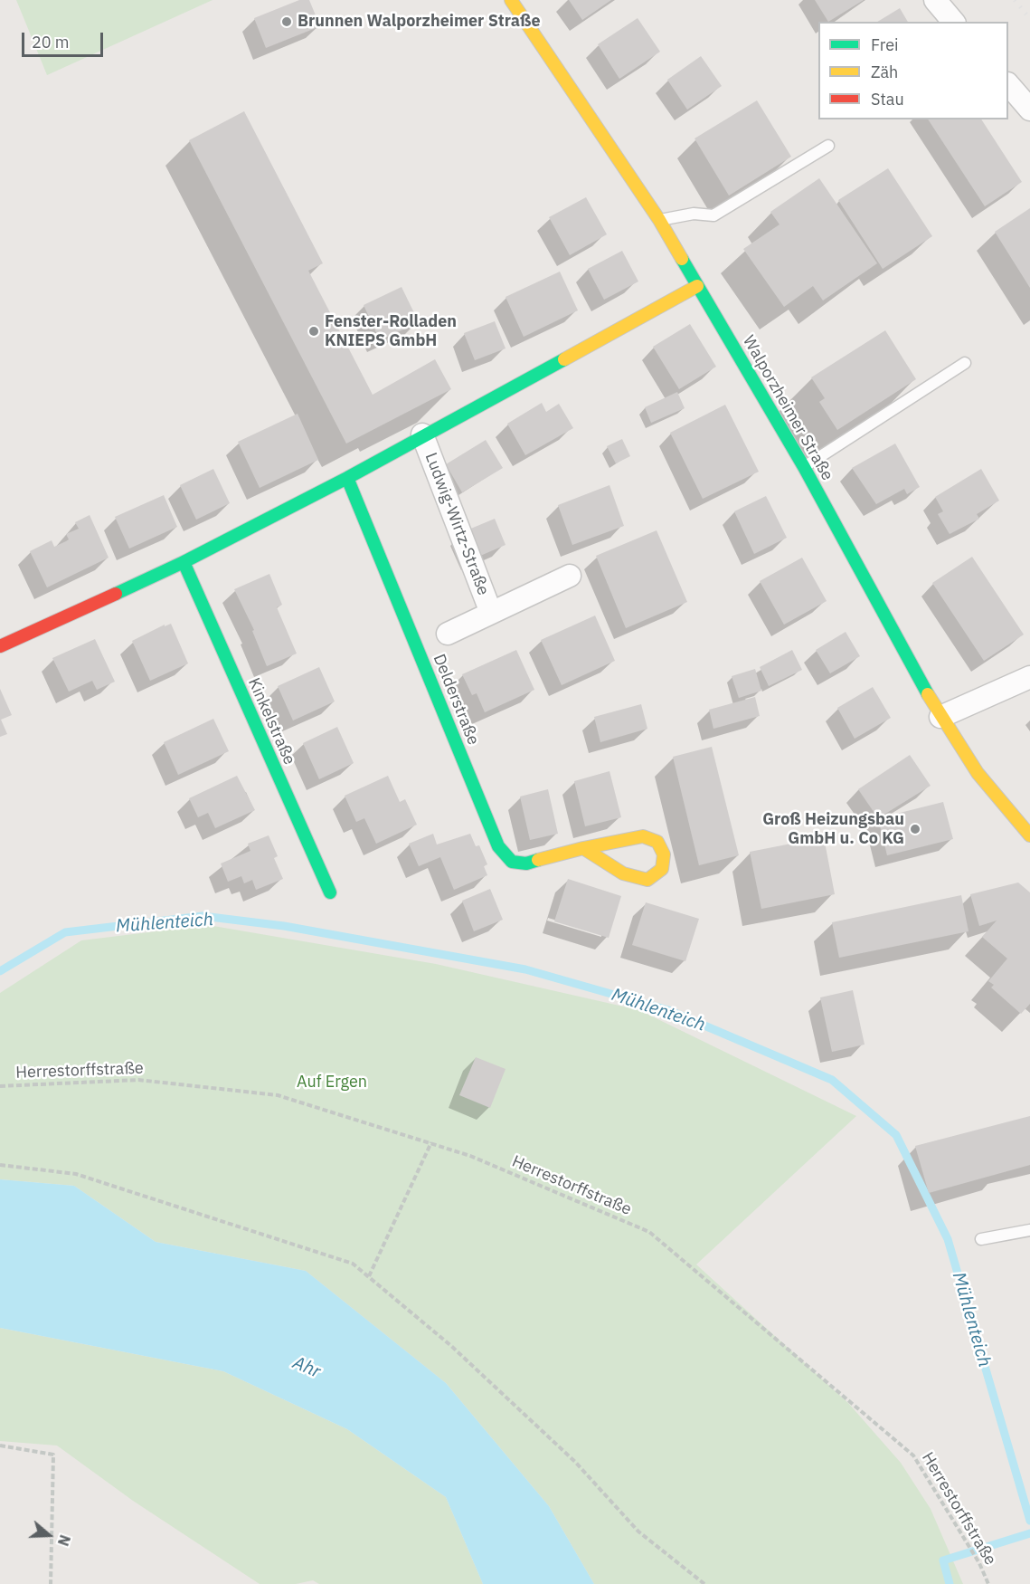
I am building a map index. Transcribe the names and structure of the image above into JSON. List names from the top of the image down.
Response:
{
  "streets": {
    "street": [
      "Walporzheimer Straße",
      "Ludwig-Wirtz-Straße",
      "Delderstraße",
      "Kinkelstraße"
    ],
    "path": ["Herrestorffstraße"]
  },
  "water": ["Mühlenteich", "Ahr"],
  "parks": ["Auf Ergen"],
  "places": ["Brunnen Walporzheimer Straße", "Fenster-Rolladen KNIEPS GmbH", "Groß Heizungsbau GmbH u. Co KG"],
  "legend": ["Frei", "Zäh", "Stau"],
  "scale_bar": "20 m",
  "north": "right"
}
